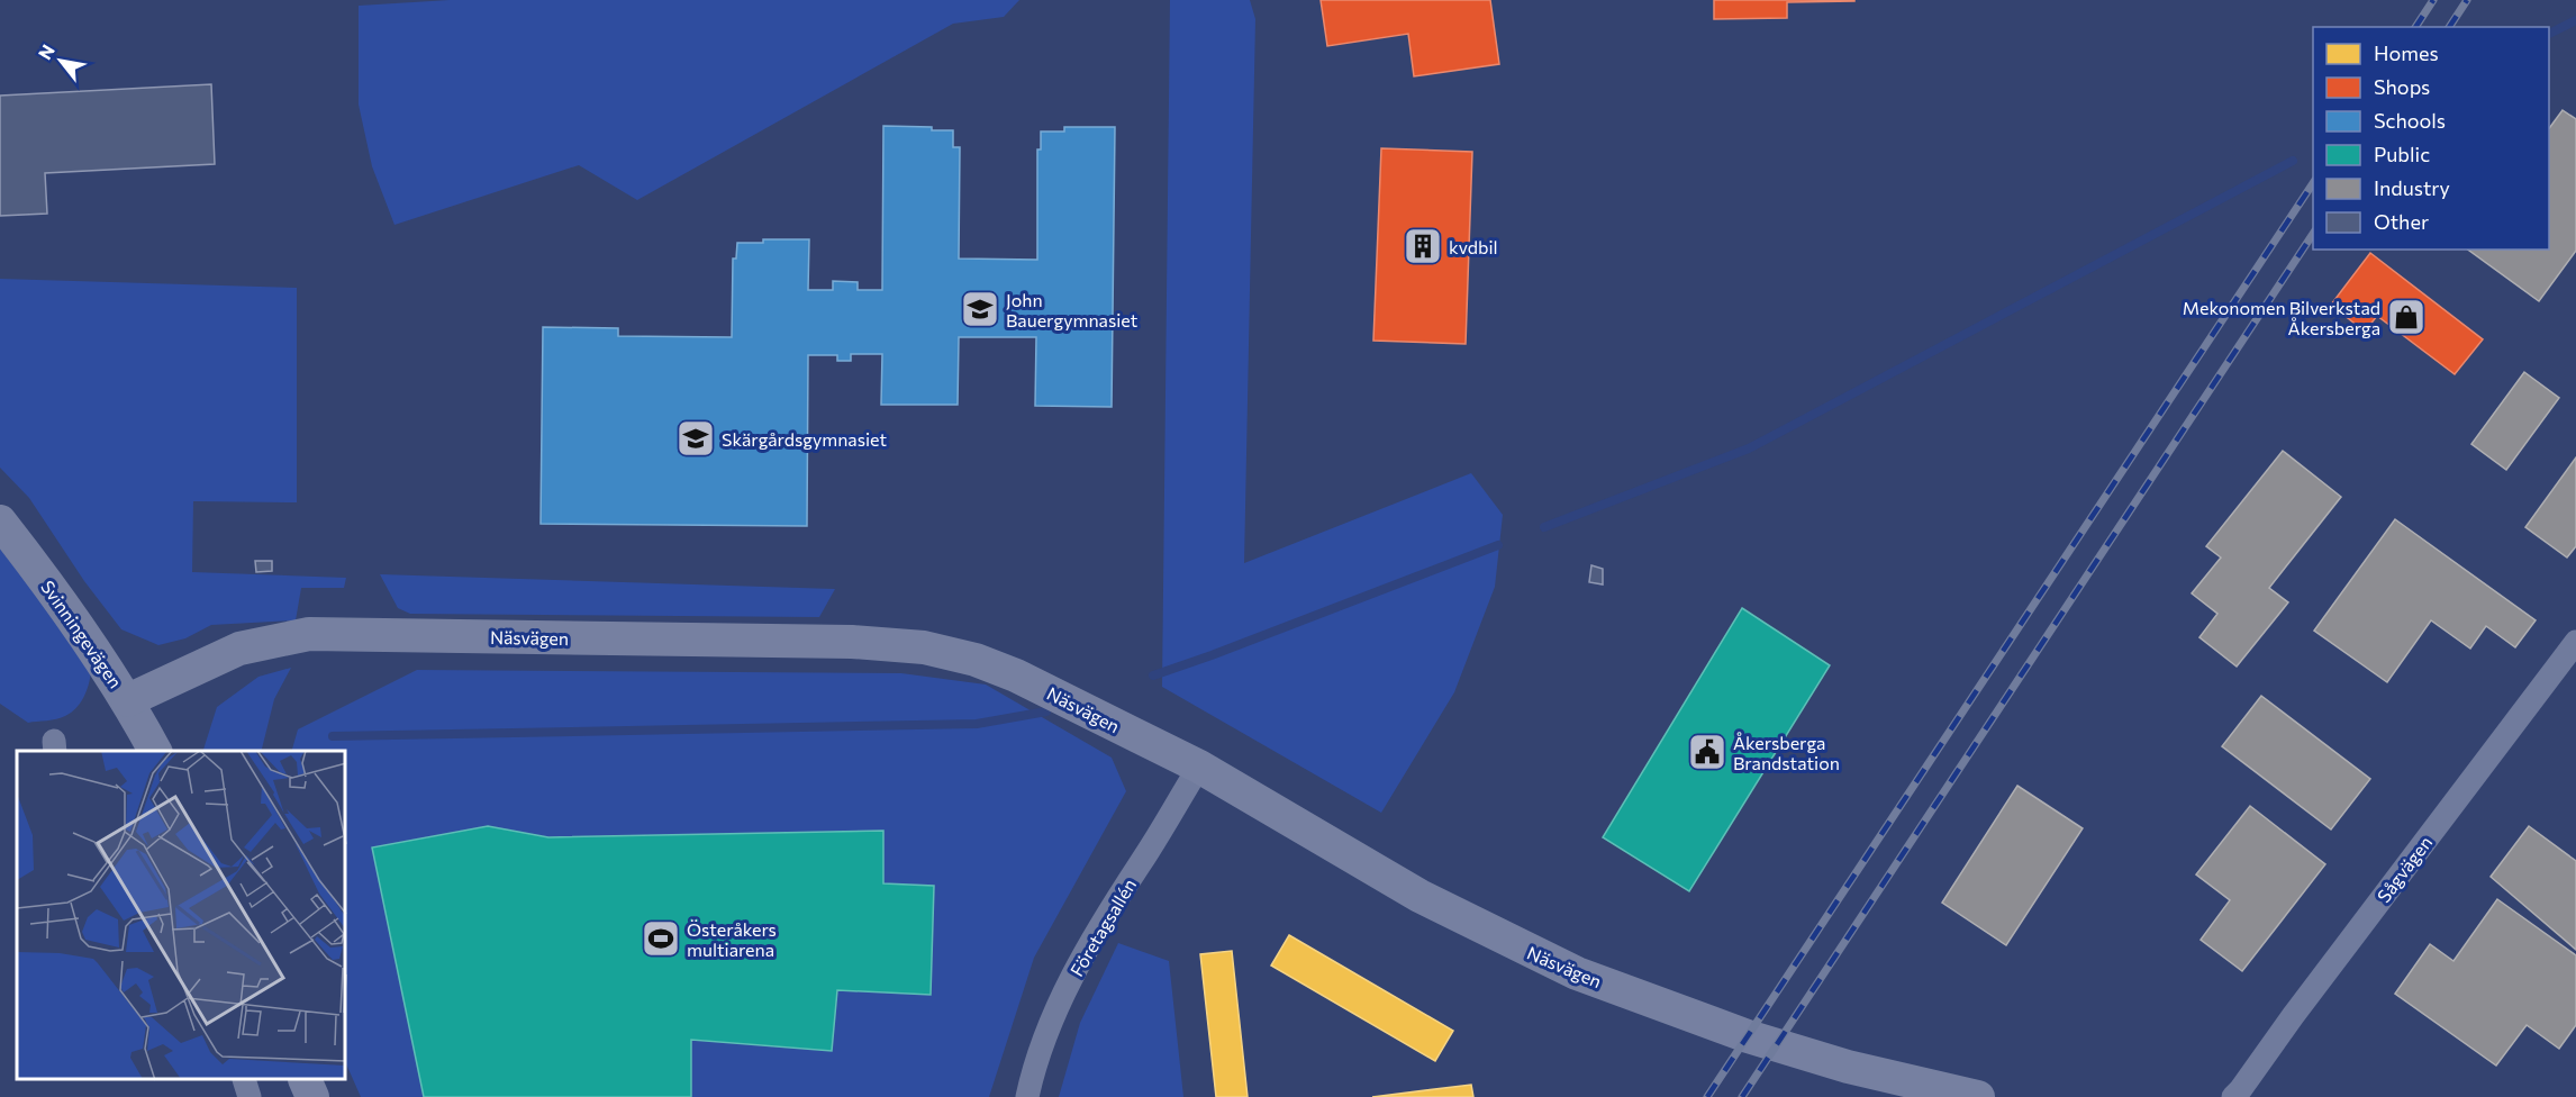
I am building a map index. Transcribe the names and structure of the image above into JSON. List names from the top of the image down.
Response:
{
  "streets": {
    "street": [
      "Svinningevägen",
      "Näsvägen",
      "Sågvägen",
      "Företagsallén"
    ]
  },
  "crossings": [
    ["Svinningevägen", "Näsvägen"],
    ["Näsvägen", "Företagsallén"]
  ],
  "places": {
    "building": ["kvdbil"],
    "school or university": ["John Bauergymnasiet", "Skärgårdsgymnasiet"],
    "shop": ["Mekonomen Bilverkstad Åkersberga"],
    "public building": ["Åkersberga Brandstation"],
    "sports": ["Österåkers multiarena"]
  },
  "legend": [
    "Homes",
    "Shops",
    "Schools",
    "Public",
    "Industry",
    "Other"
  ],
  "north": "top left"
}
